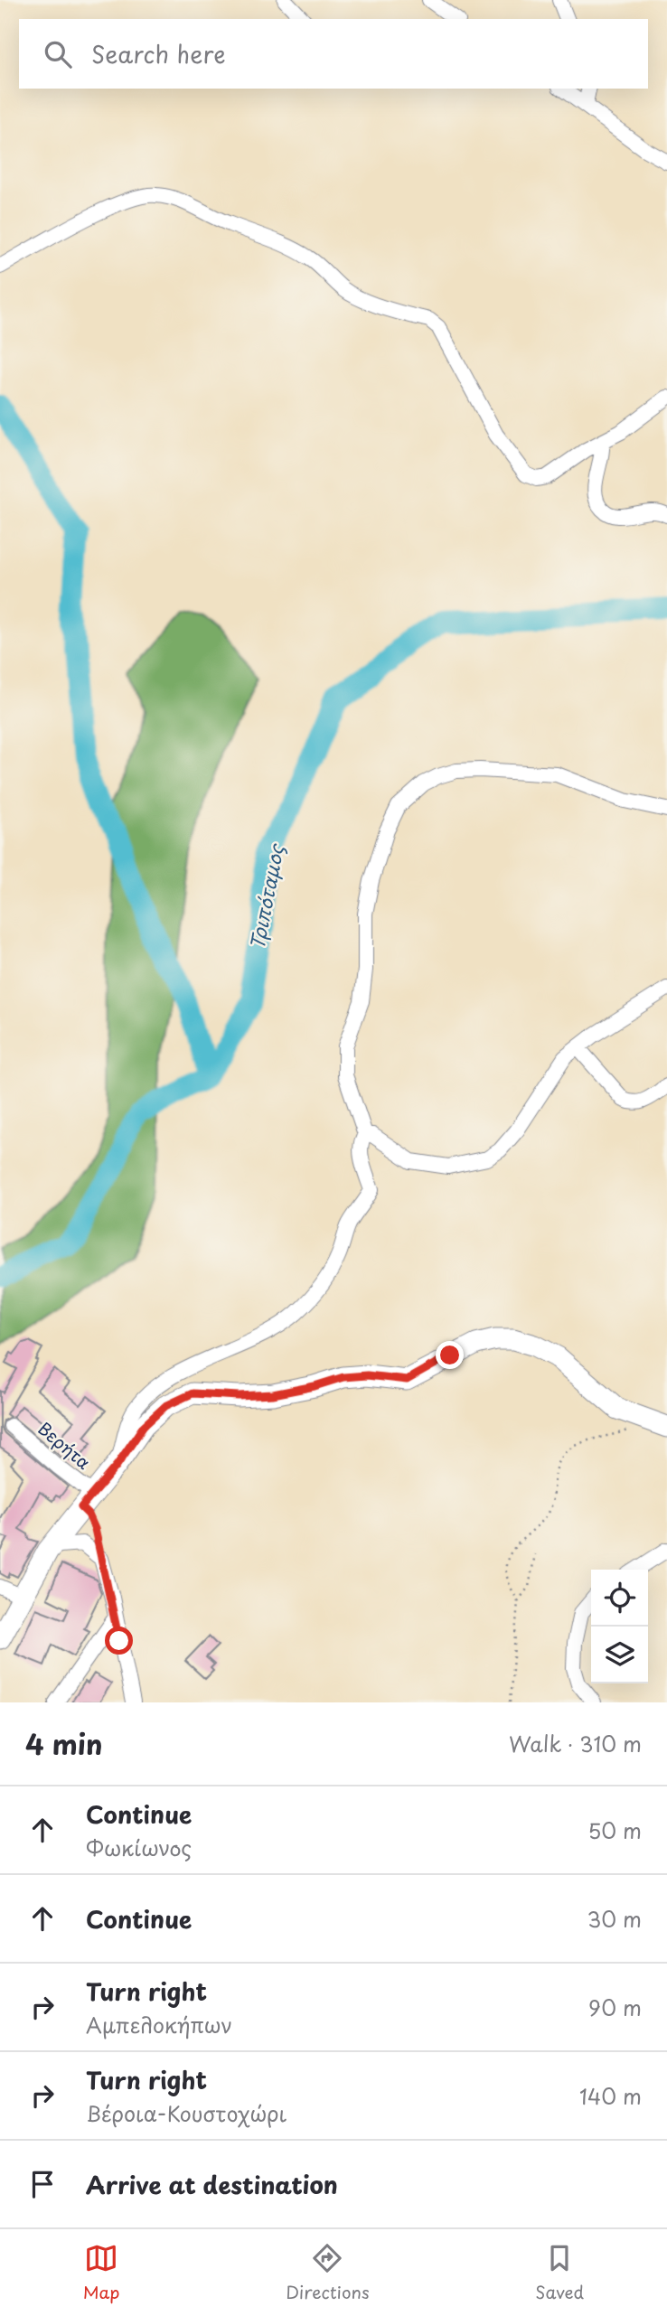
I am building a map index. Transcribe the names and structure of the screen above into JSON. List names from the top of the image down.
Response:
{
  "streets": {
    "street": ["Βερήτα"]
  },
  "water": ["Τριπόταμος"],
  "page": {
    "search": "Search here",
    "heading": ["4 min", "Walk · 310 m"],
    "list": [
      ["Continue", "Φωκίωνος", "50 m"],
      ["Continue", "30 m"],
      ["Turn right", "Αμπελοκήπων", "90 m"],
      ["Turn right", "Βέροια-Κουστοχώρι", "140 m"],
      "Arrive at destination"
    ],
    "nav": ["Map", "Directions", "Saved"]
  }
}
